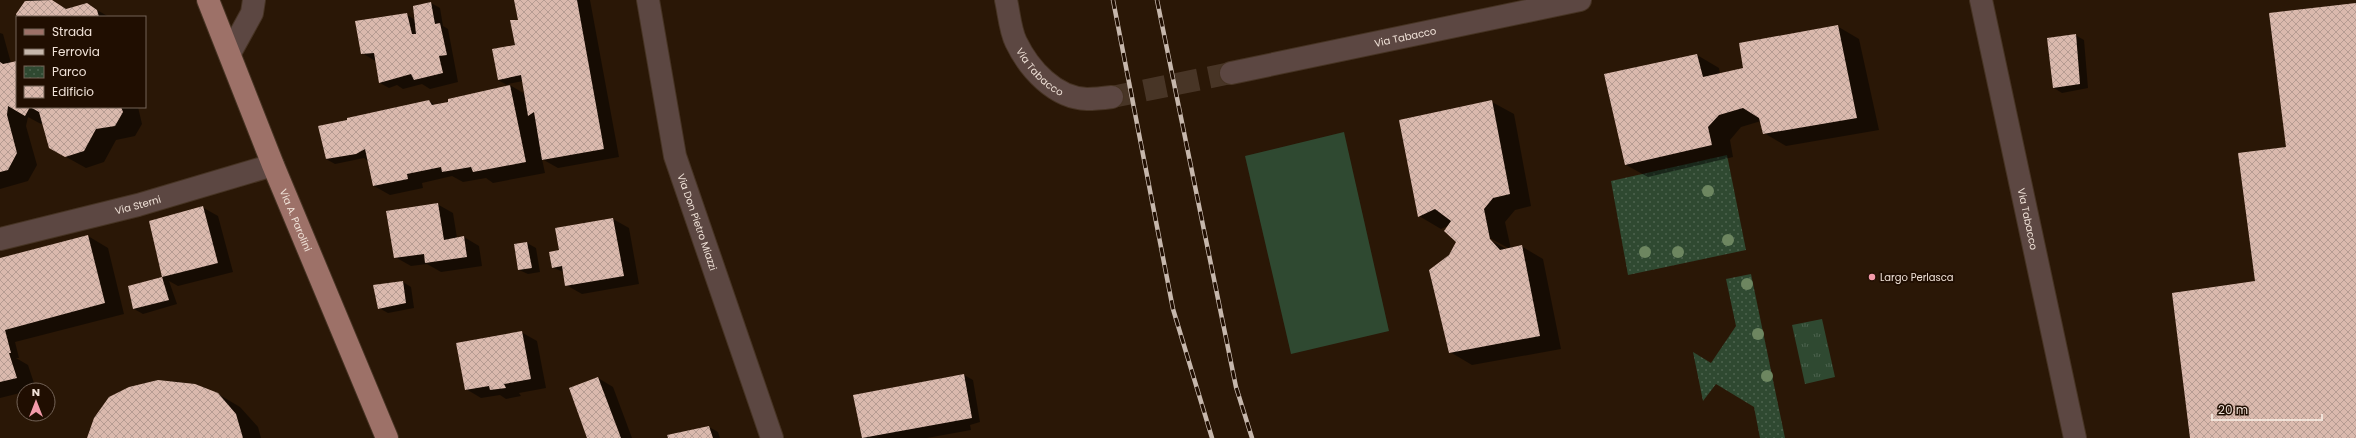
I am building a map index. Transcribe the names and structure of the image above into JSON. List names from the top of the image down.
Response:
{
  "streets": {
    "main road": ["Via A. Parolini"],
    "street": ["Via Tabacco", "Via Sterni", "Via Don Pietro Miazzi"]
  },
  "crossings": [
    ["Via Sterni", "Via A. Parolini"]
  ],
  "places": ["Largo Perlasca"],
  "legend": [
    "Strada",
    "Ferrovia",
    "Parco",
    "Edificio"
  ],
  "scale_bar": "20 m",
  "north": "top"
}
